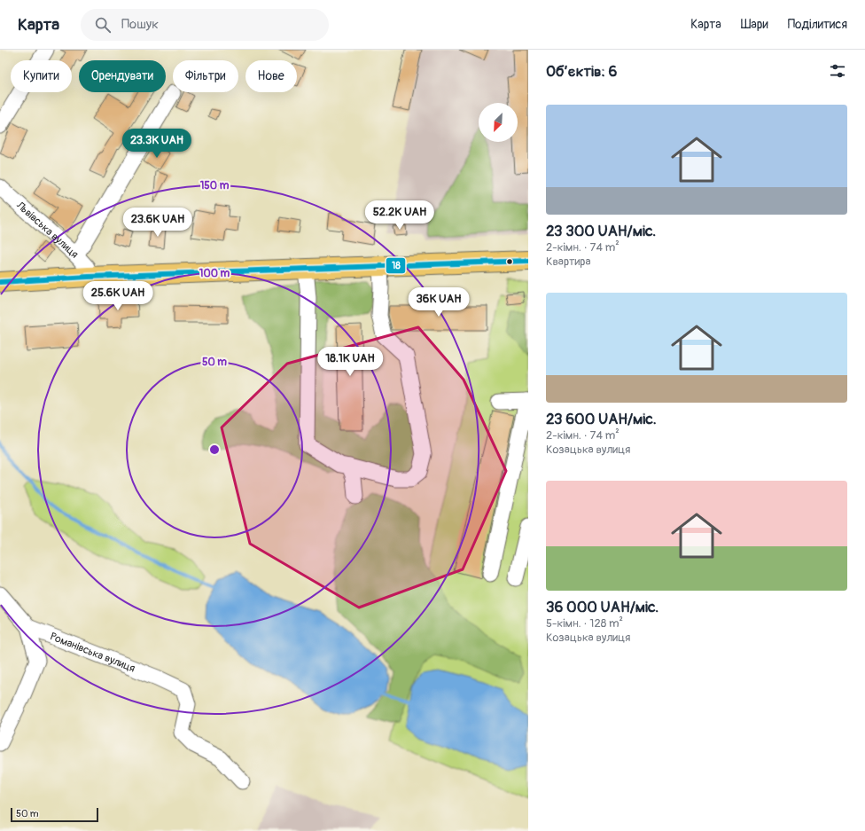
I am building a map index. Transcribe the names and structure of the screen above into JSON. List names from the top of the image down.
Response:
{
  "streets": {
    "street": ["Львівська вулиця", "Романівська вулиця"]
  },
  "lines": ["transit line 18"],
  "scale_bar": "50 m",
  "north": "bottom left",
  "page": {
    "header": "Карта",
    "search": "Пошук",
    "nav": ["Карта", "Шари", "Поділитися"],
    "heading": "Об’єктів: 6",
    "chip": [
      "Купити",
      "Орендувати",
      "Фільтри",
      "Нове"
    ],
    "list": [
      {
        "name": "23 300 UAH/міс.",
        "note": "2-кімн. · 74 m² · Квартира"
      },
      {
        "name": "23 600 UAH/міс.",
        "note": "2-кімн. · 74 m² · Козацька вулиця"
      },
      {
        "name": "36 000 UAH/міс.",
        "note": "5-кімн. · 128 m² · Козацька вулиця"
      }
    ],
    "price": [
      "23.3K UAH",
      "52.2K UAH",
      "23.6K UAH",
      "25.6K UAH",
      "36K UAH",
      "18.1K UAH"
    ],
    "scale": "50 m"
  },
  "rings": ["150 m", "100 m", "50 m"]
}
